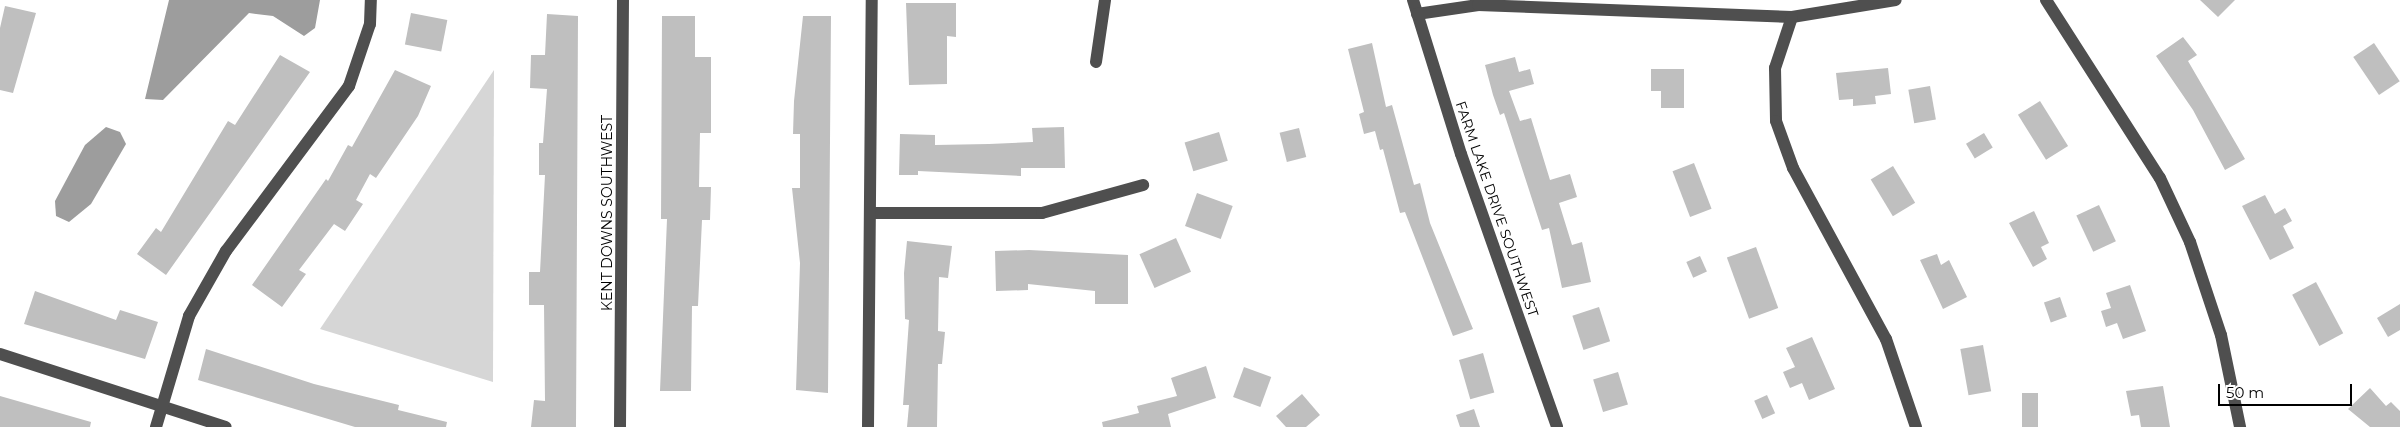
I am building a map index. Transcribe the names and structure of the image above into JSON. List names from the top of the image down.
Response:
{
  "streets": {
    "street": ["FARM LAKE DRIVE SOUTHWEST", "KENT DOWNS SOUTHWEST"]
  },
  "scale_bar": "50 m"
}
